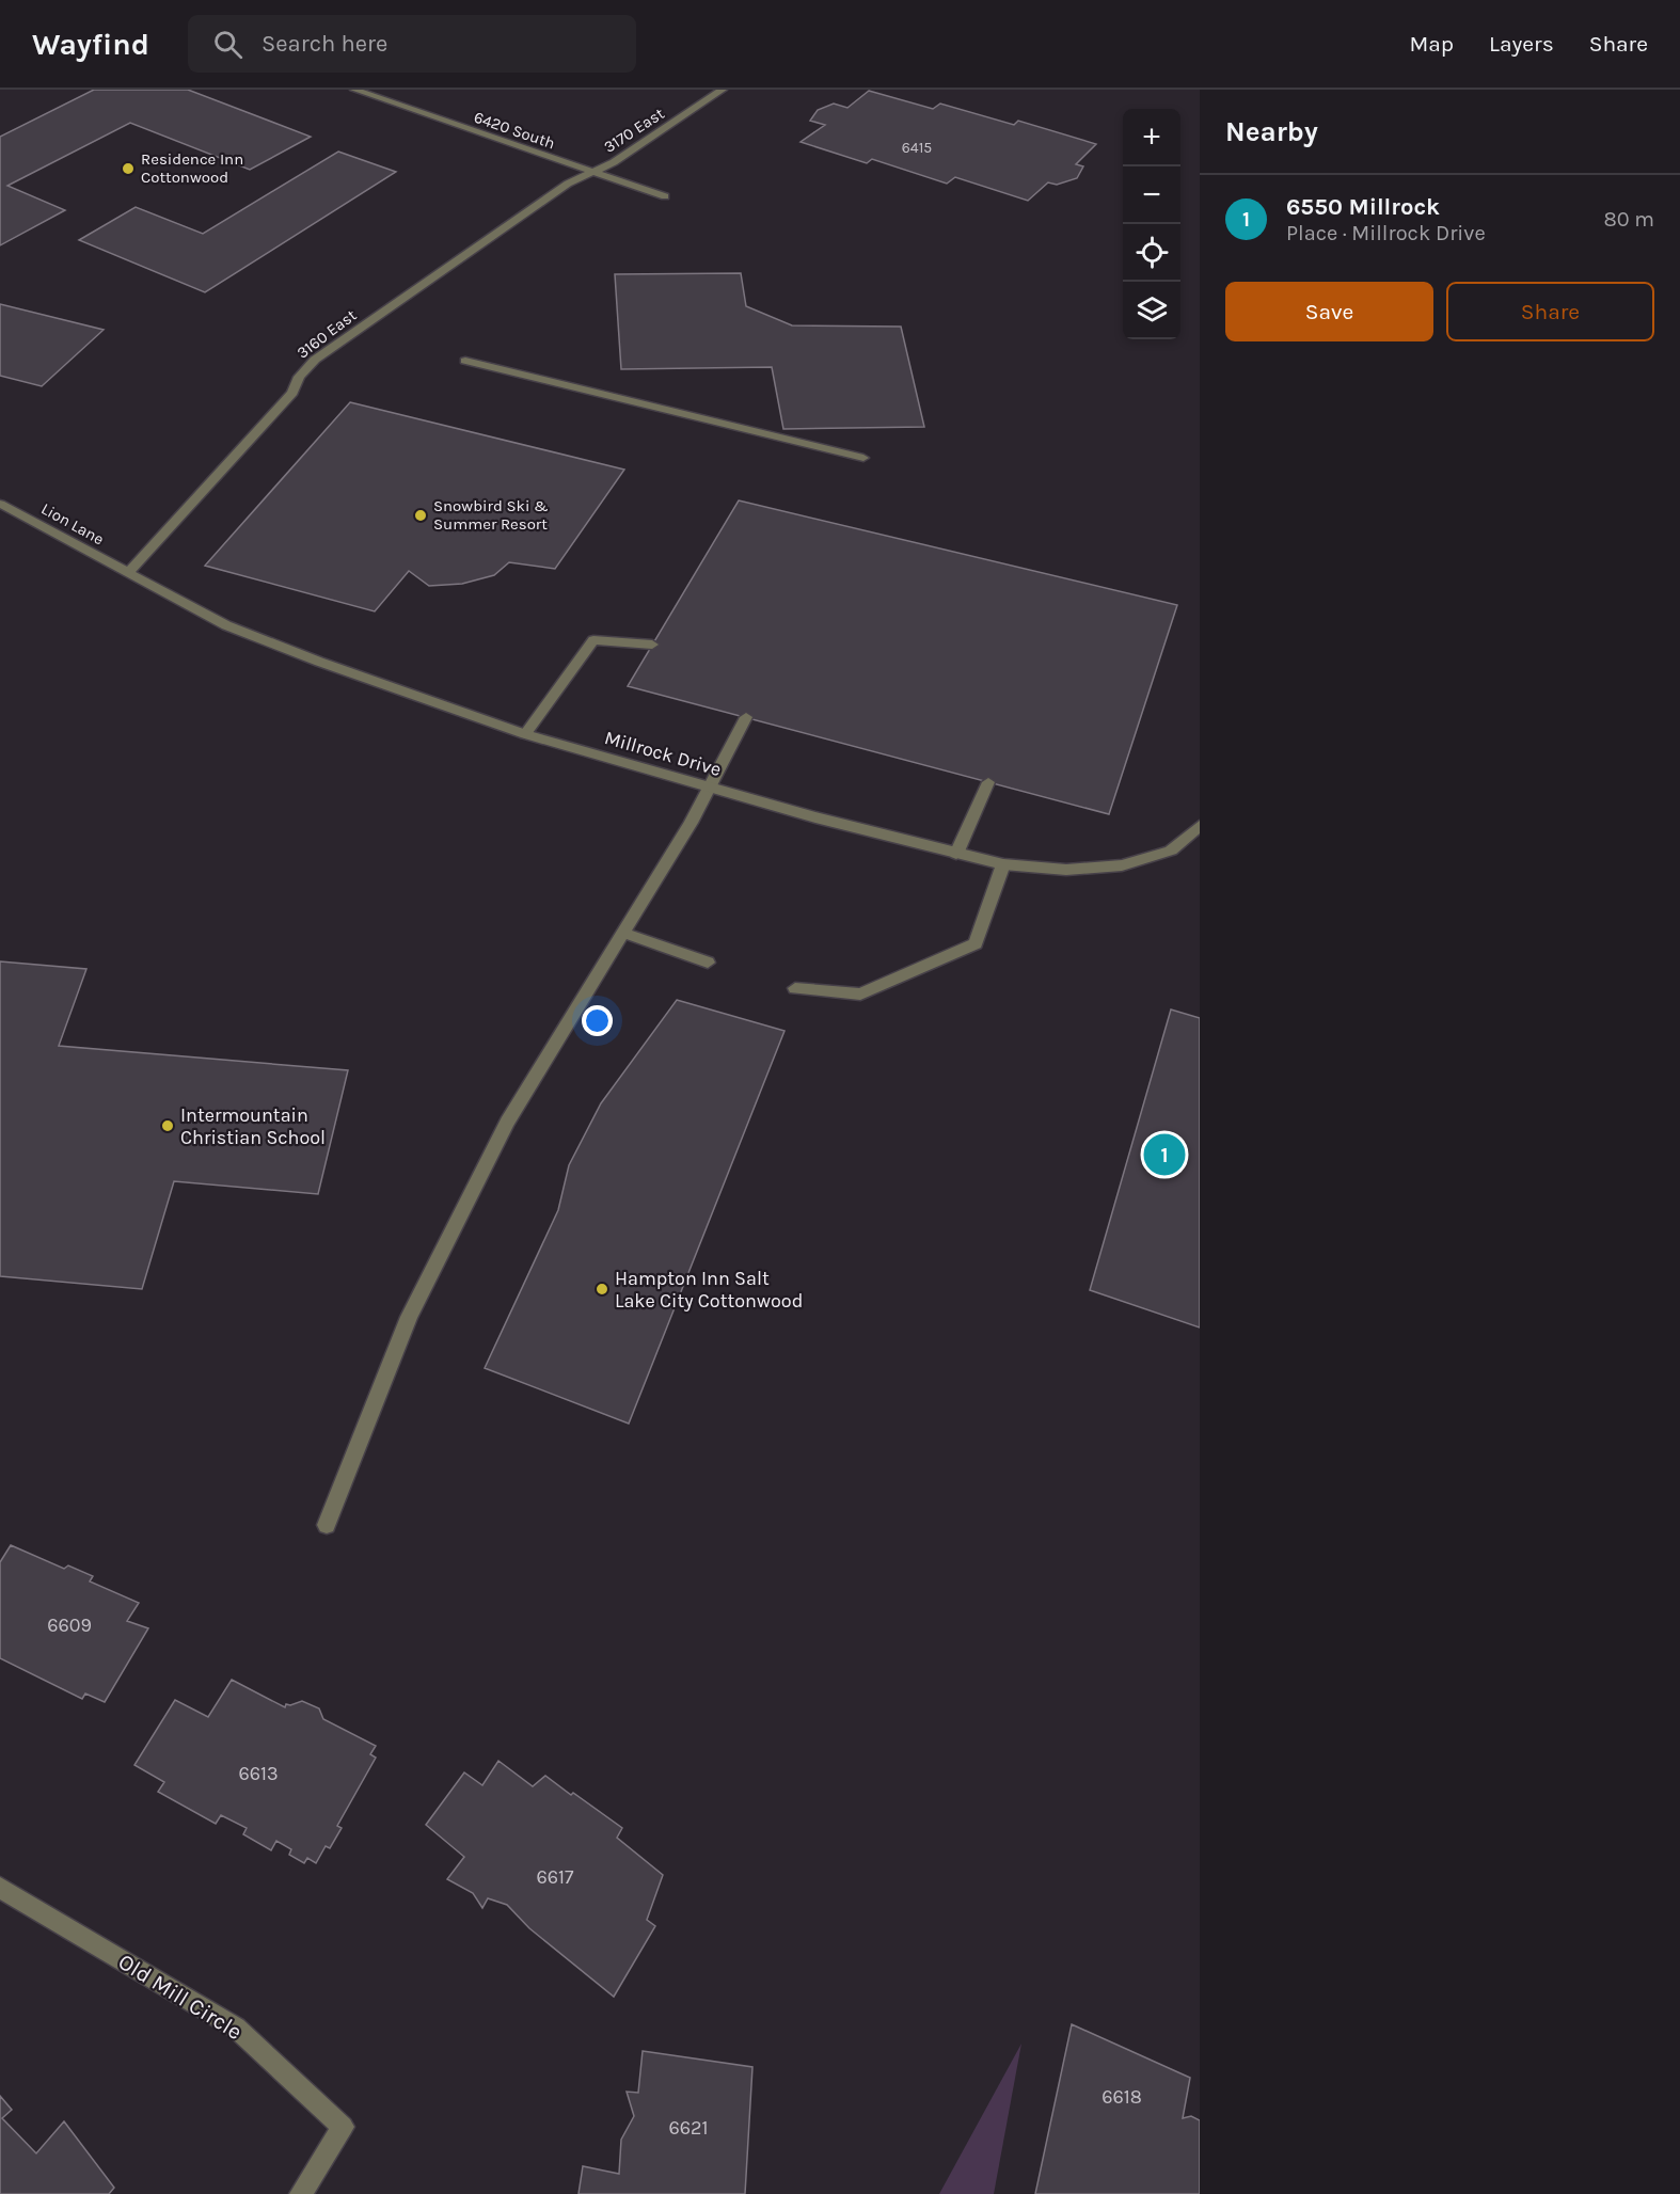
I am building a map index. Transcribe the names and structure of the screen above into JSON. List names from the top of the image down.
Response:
{
  "streets": {
    "street": [
      "6420 South",
      "3170 East",
      "3160 East",
      "Lion Lane",
      "Millrock Drive",
      "Old Mill Circle"
    ]
  },
  "crossings": [
    ["6420 South", "3170 East"],
    ["6420 South", "3160 East"],
    ["3170 East", "3160 East"],
    ["3160 East", "Lion Lane"],
    ["3160 East", "Millrock Drive"],
    ["Lion Lane", "Millrock Drive"]
  ],
  "places": [
    "Residence Inn Cottonwood",
    "Snowbird Ski & Summer Resort",
    "Intermountain Christian School",
    "Hampton Inn Salt Lake City Cottonwood"
  ],
  "house_numbers": [
    "6415",
    "6609",
    "6613",
    "6617",
    "6618",
    "6621"
  ],
  "page": {
    "header": "Wayfind",
    "search": "Search here",
    "nav": ["Map", "Layers", "Share"],
    "heading": "Nearby",
    "map_buttons": ["+", "−"],
    "list": [
      {
        "mark": "1",
        "name": "6550 Millrock",
        "note": "Place · Millrock Drive",
        "value": "80 m"
      }
    ],
    "buttons": ["Save", "Share"],
    "pins": "1"
  }
}
